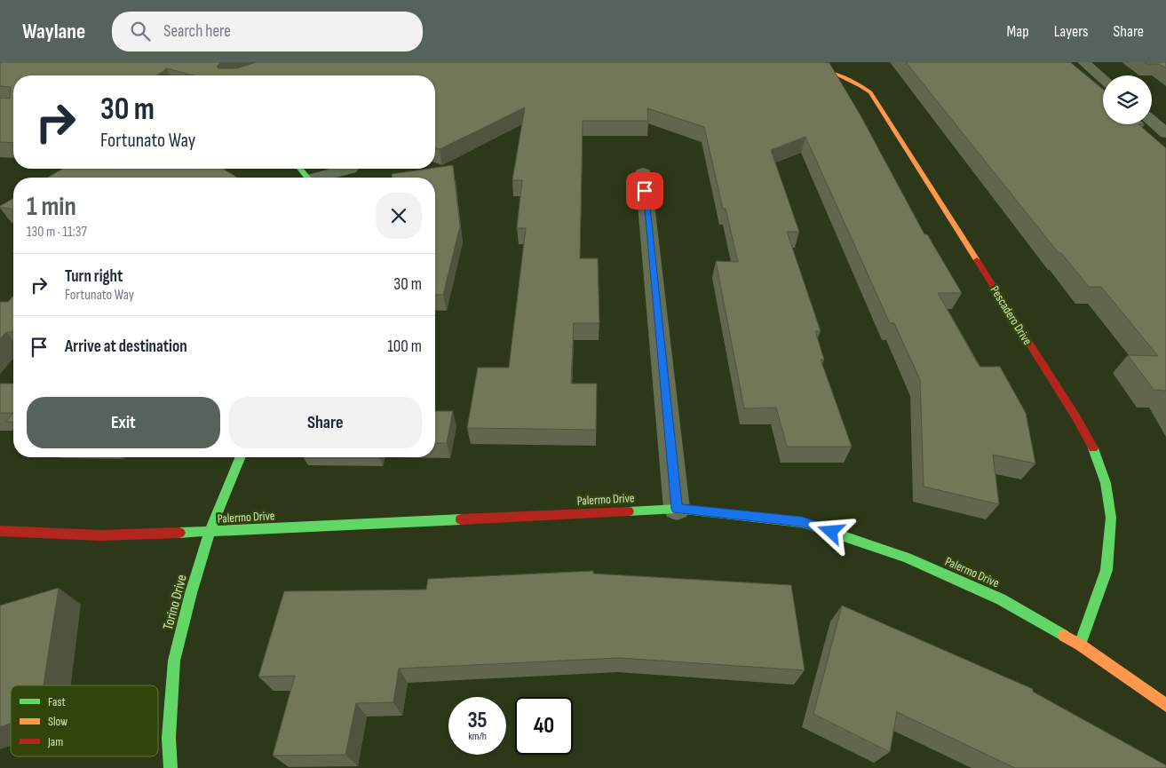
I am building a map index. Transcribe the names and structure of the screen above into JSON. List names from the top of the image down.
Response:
{
  "streets": {
    "street": ["Pescadero Drive", "Palermo Drive", "Torino Drive"]
  },
  "crossings": [
    ["Pescadero Drive", "Palermo Drive"],
    ["Palermo Drive", "Torino Drive"]
  ],
  "legend": ["Fast", "Slow", "Jam"],
  "page": {
    "header": "Waylane",
    "search": "Search here",
    "nav": ["Map", "Layers", "Share"],
    "turn": ["30 m", "Fortunato Way"],
    "heading": ["1 min", "130 m · 11:37"],
    "list": [
      {
        "name": "Turn right",
        "note": "Fortunato Way",
        "value": "30 m"
      },
      {
        "name": "Arrive at destination",
        "value": "100 m"
      }
    ],
    "buttons": ["Exit", "Share"],
    "speed": "35 km/h",
    "limit": "40"
  }
}
